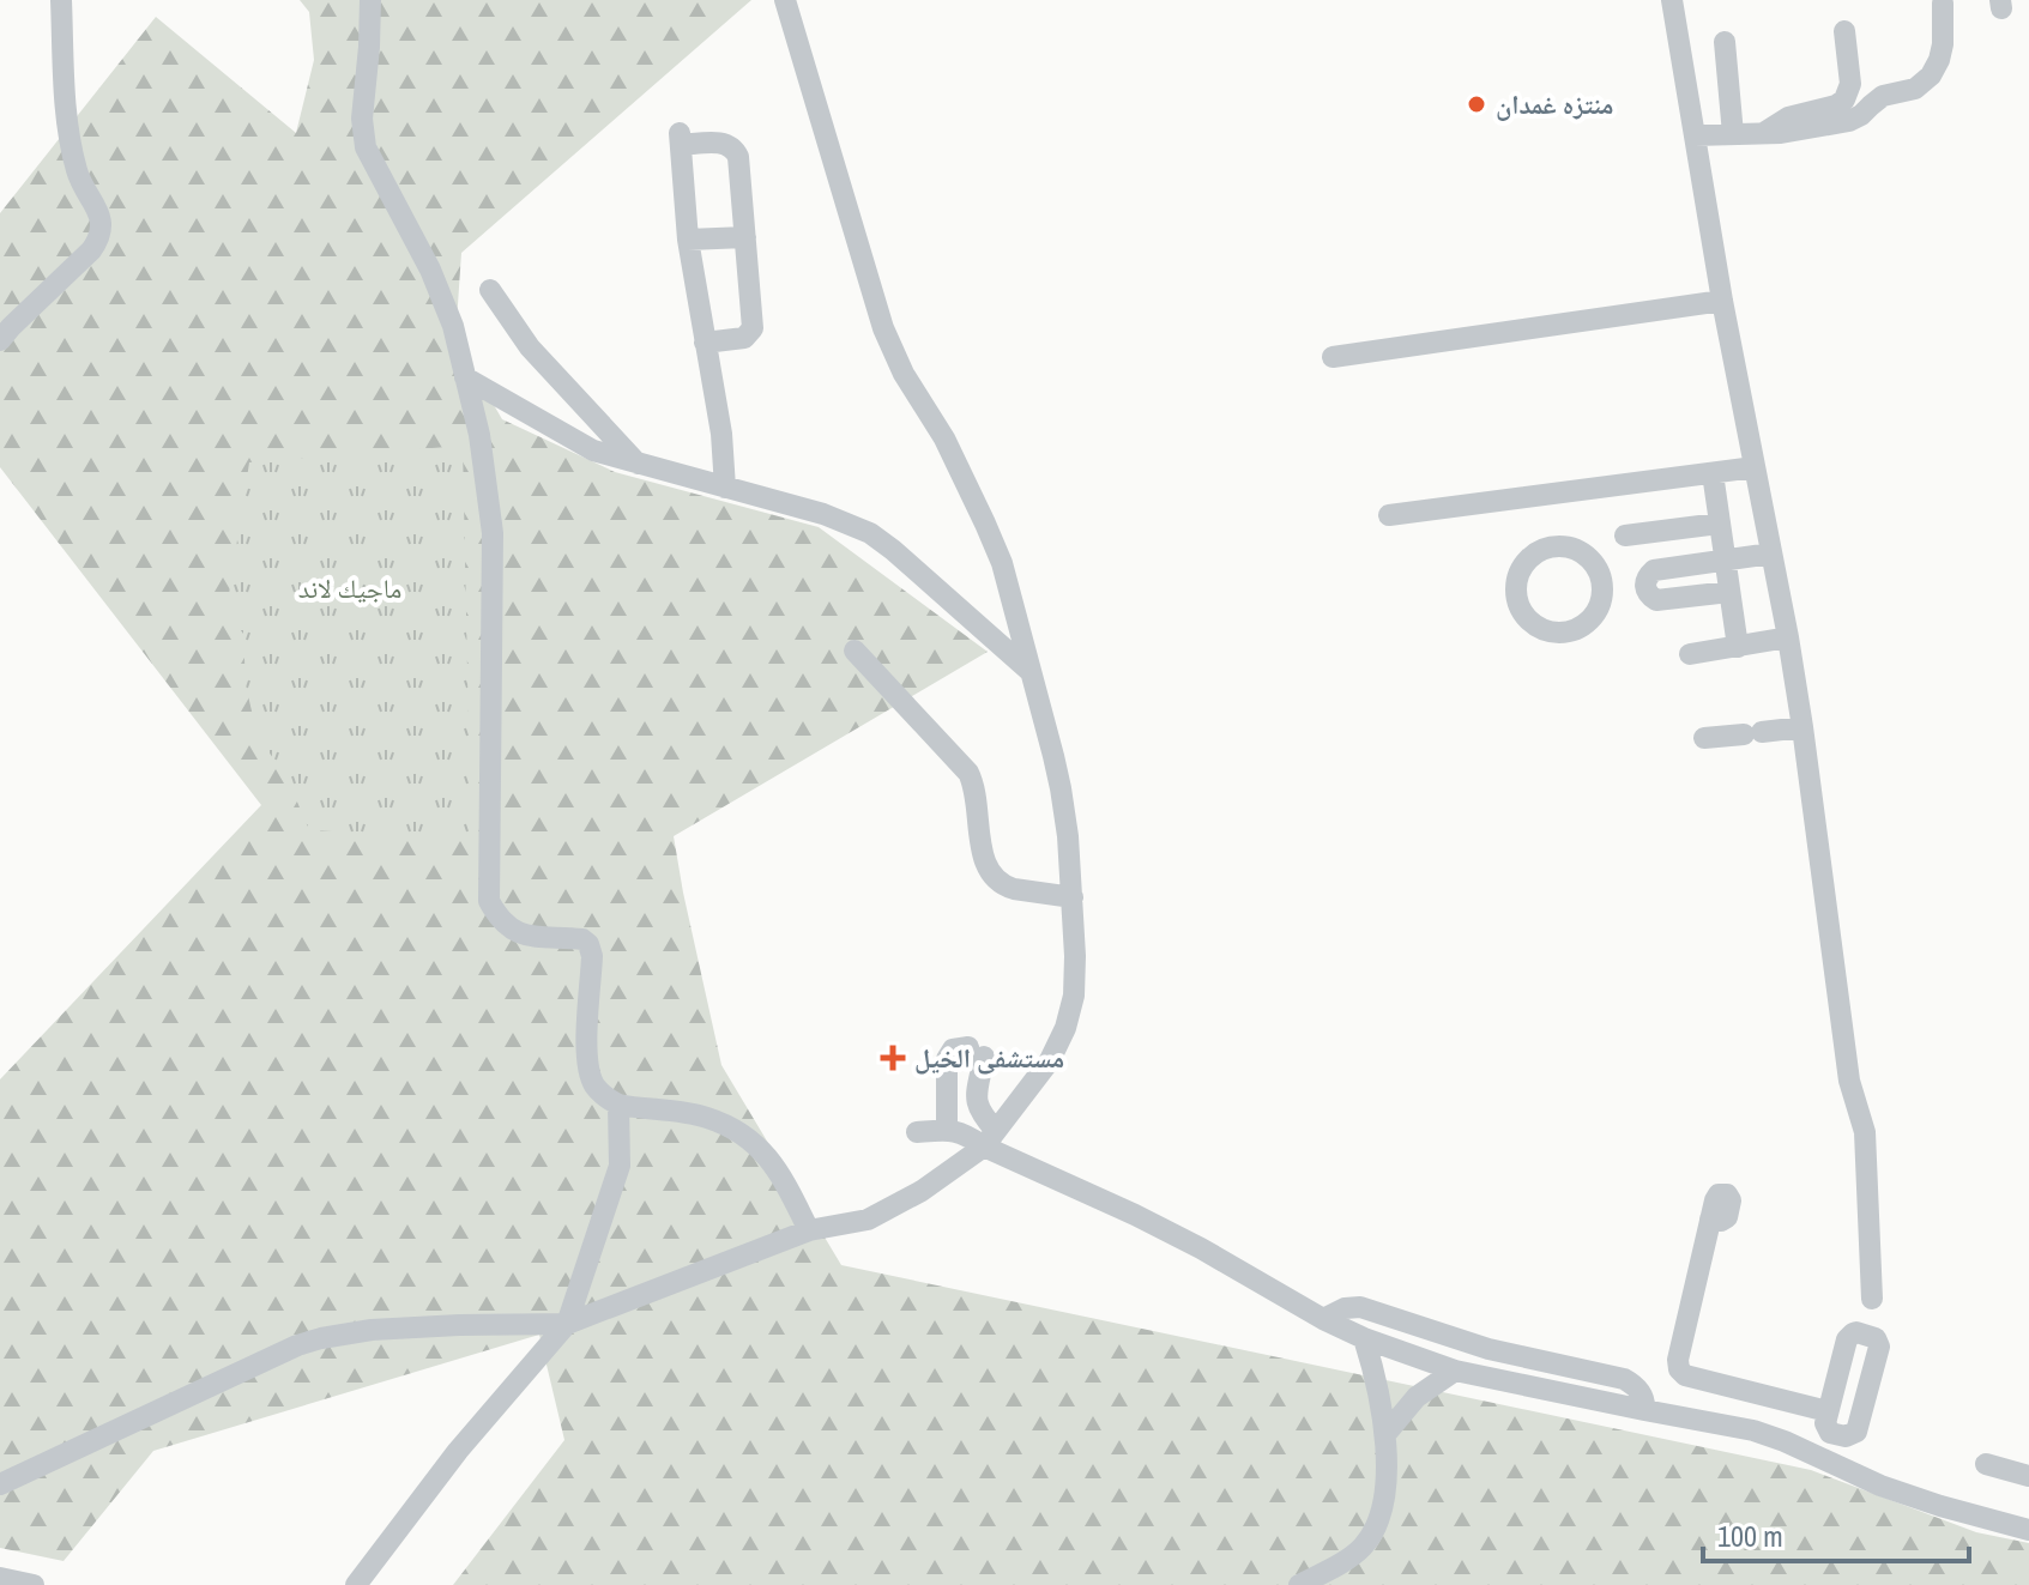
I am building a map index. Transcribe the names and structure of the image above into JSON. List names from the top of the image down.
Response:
{
  "parks": ["ماجيك لاند"],
  "places": {
    "other": ["منتزه غمدان"],
    "health": ["مستشفى الخيل"]
  },
  "scale_bar": "100 m"
}
